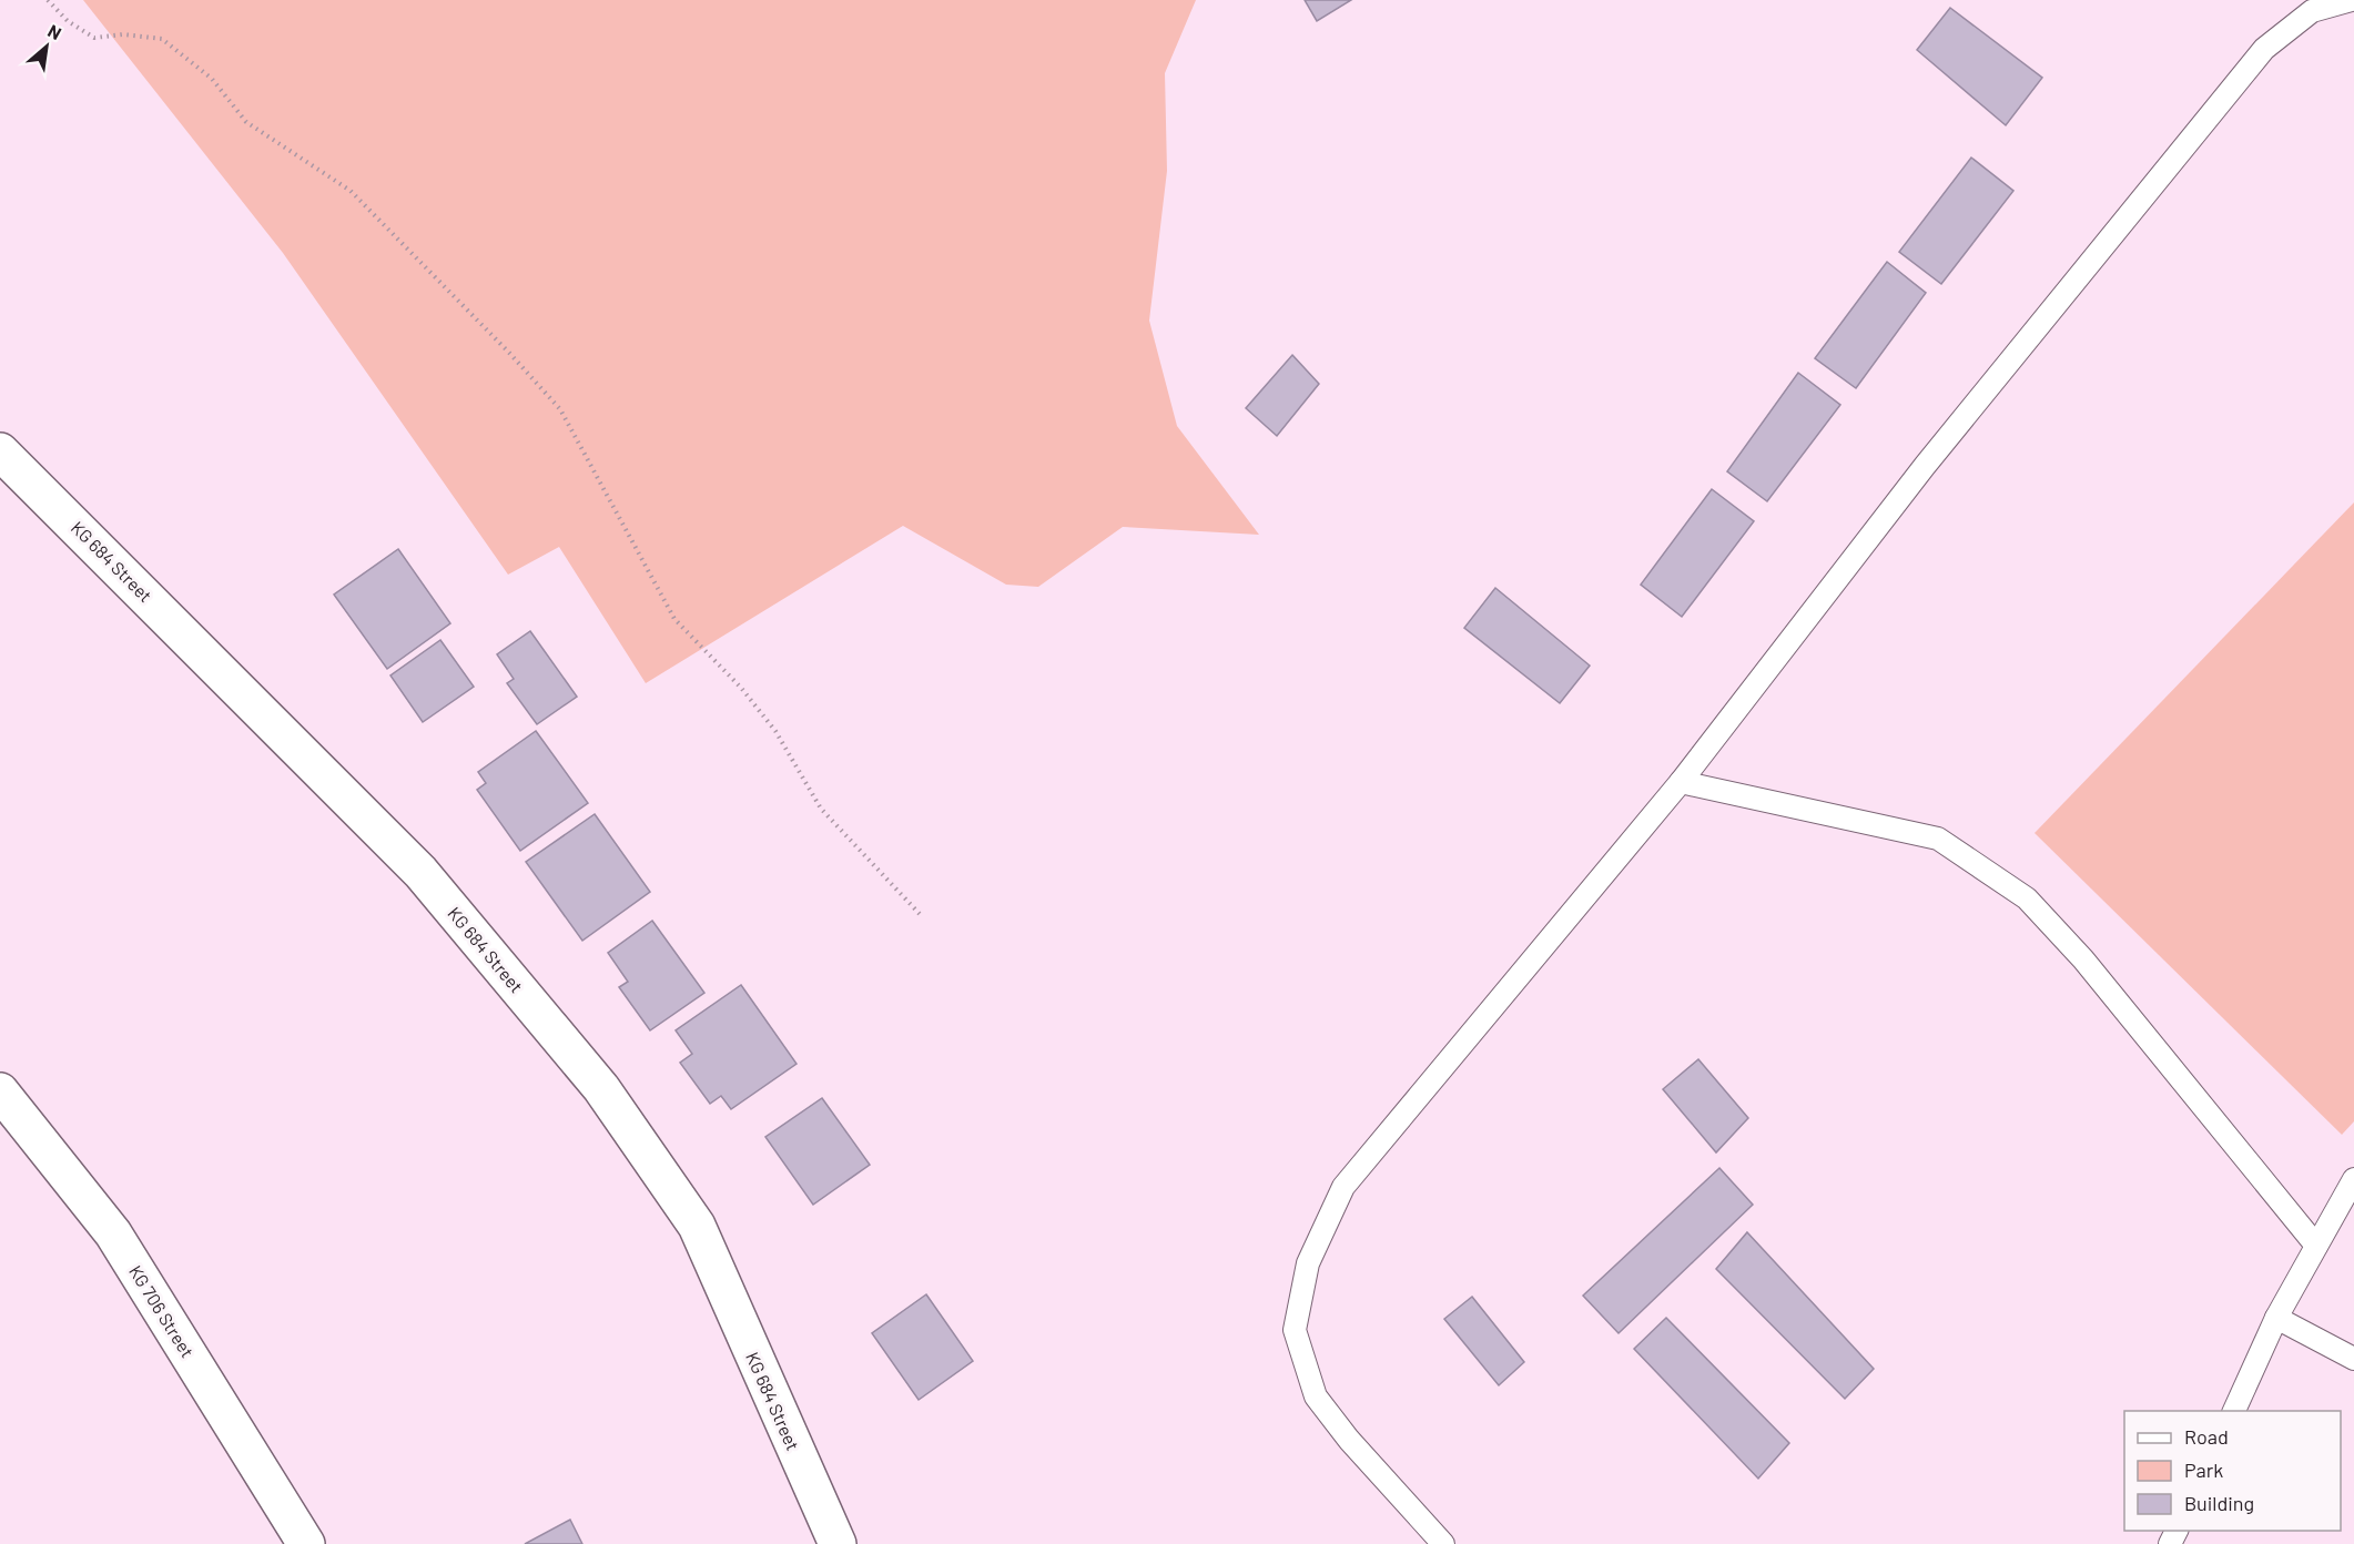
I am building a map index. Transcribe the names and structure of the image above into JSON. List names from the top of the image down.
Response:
{
  "streets": {
    "street": ["KG 684 Street", "KG 706 Street"]
  },
  "legend": ["Road", "Park", "Building"],
  "north": "top right"
}
